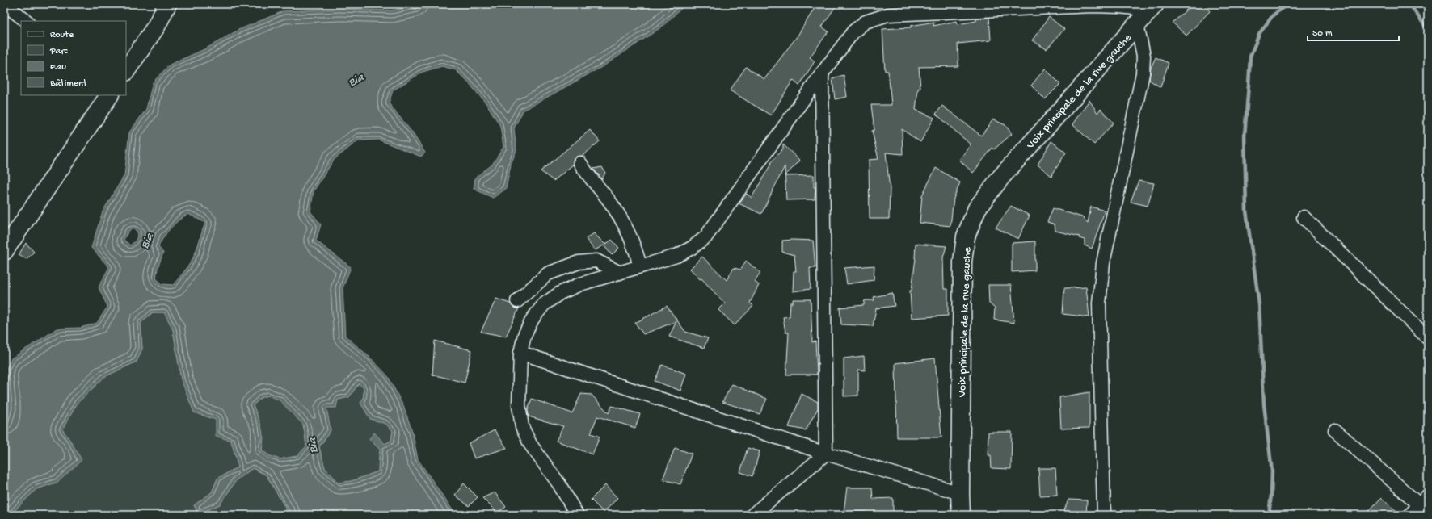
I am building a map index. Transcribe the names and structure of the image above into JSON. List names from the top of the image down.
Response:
{
  "streets": {
    "street": ["Voix principale de la rive gauche"]
  },
  "water": ["Bia"],
  "legend": [
    "Route",
    "Parc",
    "Eau",
    "Bâtiment"
  ],
  "scale_bar": "50 m"
}
